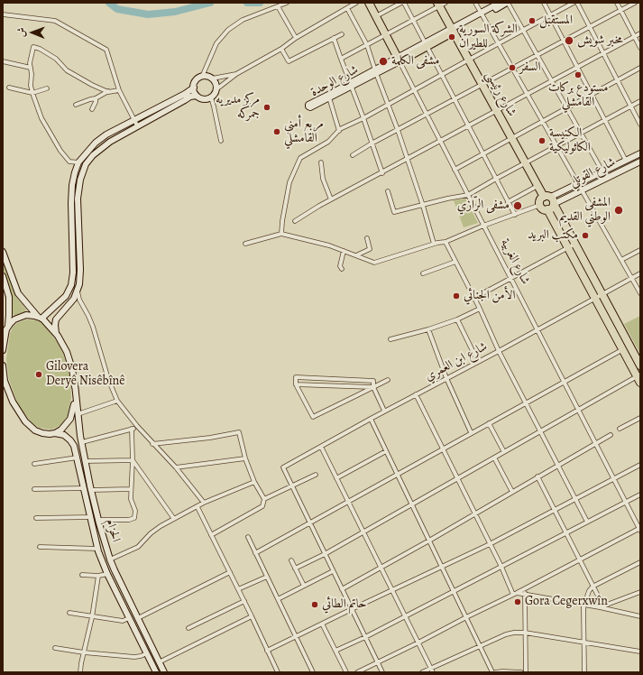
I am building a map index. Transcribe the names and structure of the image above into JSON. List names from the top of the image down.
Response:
{
  "streets": {
    "highway": ["شارع الوحدة", "شارع رئيسي", "شارع الغربية"],
    "street": ["شارع القوتلي", "شارع ابن العمري", "الحزام"]
  },
  "crossings": [
    ["شارع الوحدة", "شارع رئيسي"],
    ["شارع الوحدة", "شارع الغربية"],
    ["شارع رئيسي", "شارع القوتلي"],
    ["شارع رئيسي", "شارع ابن العمري"],
    ["شارع الغربية", "شارع ابن العمري"]
  ],
  "places": [
    "المستقبل",
    "الشركة السورية للطيران",
    "مخبر شويش",
    "مشفى الكلمة",
    "السفر",
    "مستودع بركات القامشلي",
    "مركز مديريه جمركه",
    "مربع أمني القامشلي",
    "الكنيسة الكاثوليكية",
    "مشفى الرّازي",
    "المشفى الوطني القديم",
    "مكتب البريد",
    "الأمن الجنائي",
    "Gilovera Deryê Nisêbînê",
    "Gora Cegerxwîn",
    "حاتم الطائي"
  ],
  "north": "left"
}
